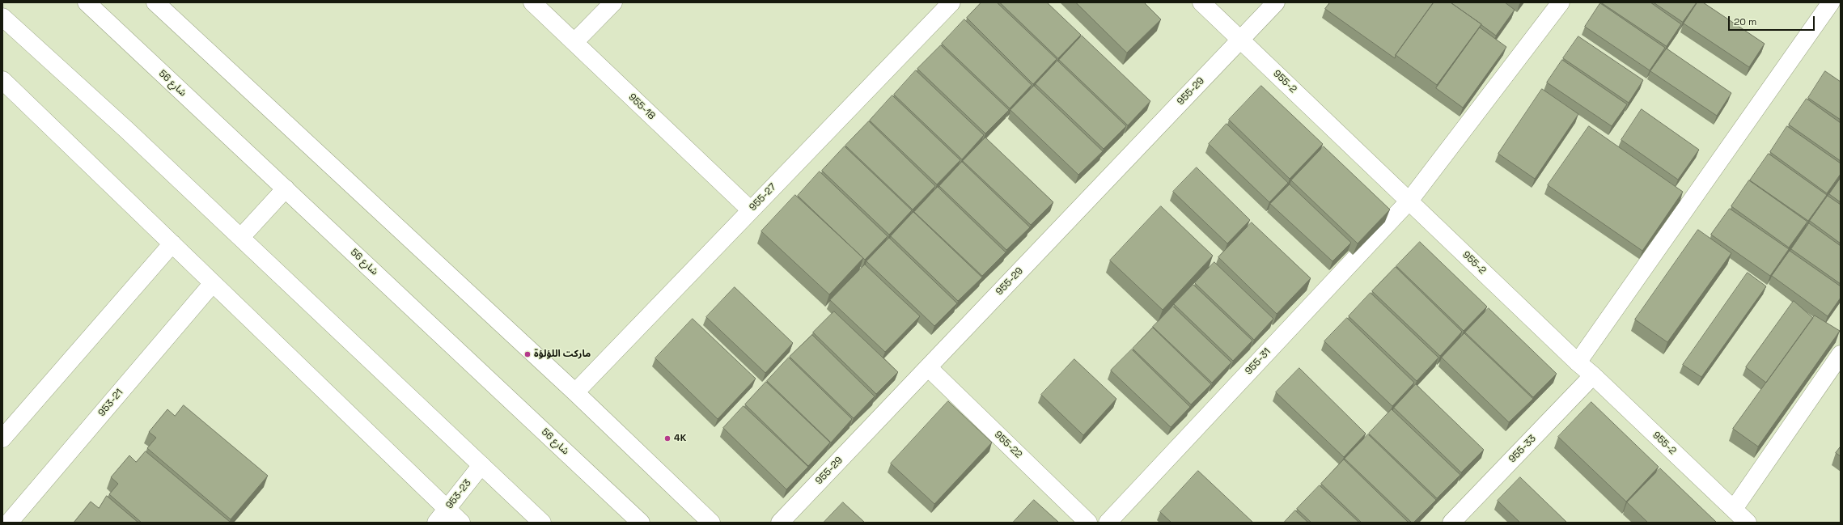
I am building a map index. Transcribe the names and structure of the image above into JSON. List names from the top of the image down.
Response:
{
  "streets": {
    "street": [
      "955-2",
      "شارع 56",
      "955-29",
      "955-18",
      "955-27",
      "955-31",
      "953-21",
      "955-22",
      "955-33",
      "953-23"
    ]
  },
  "crossings": [
    ["955-2", "955-29"],
    ["955-2", "955-31"],
    ["955-2", "955-33"],
    ["955-29", "955-22"],
    ["955-18", "955-27"]
  ],
  "places": ["ماركت اللؤلؤة", "4K"],
  "scale_bar": "20 m"
}
